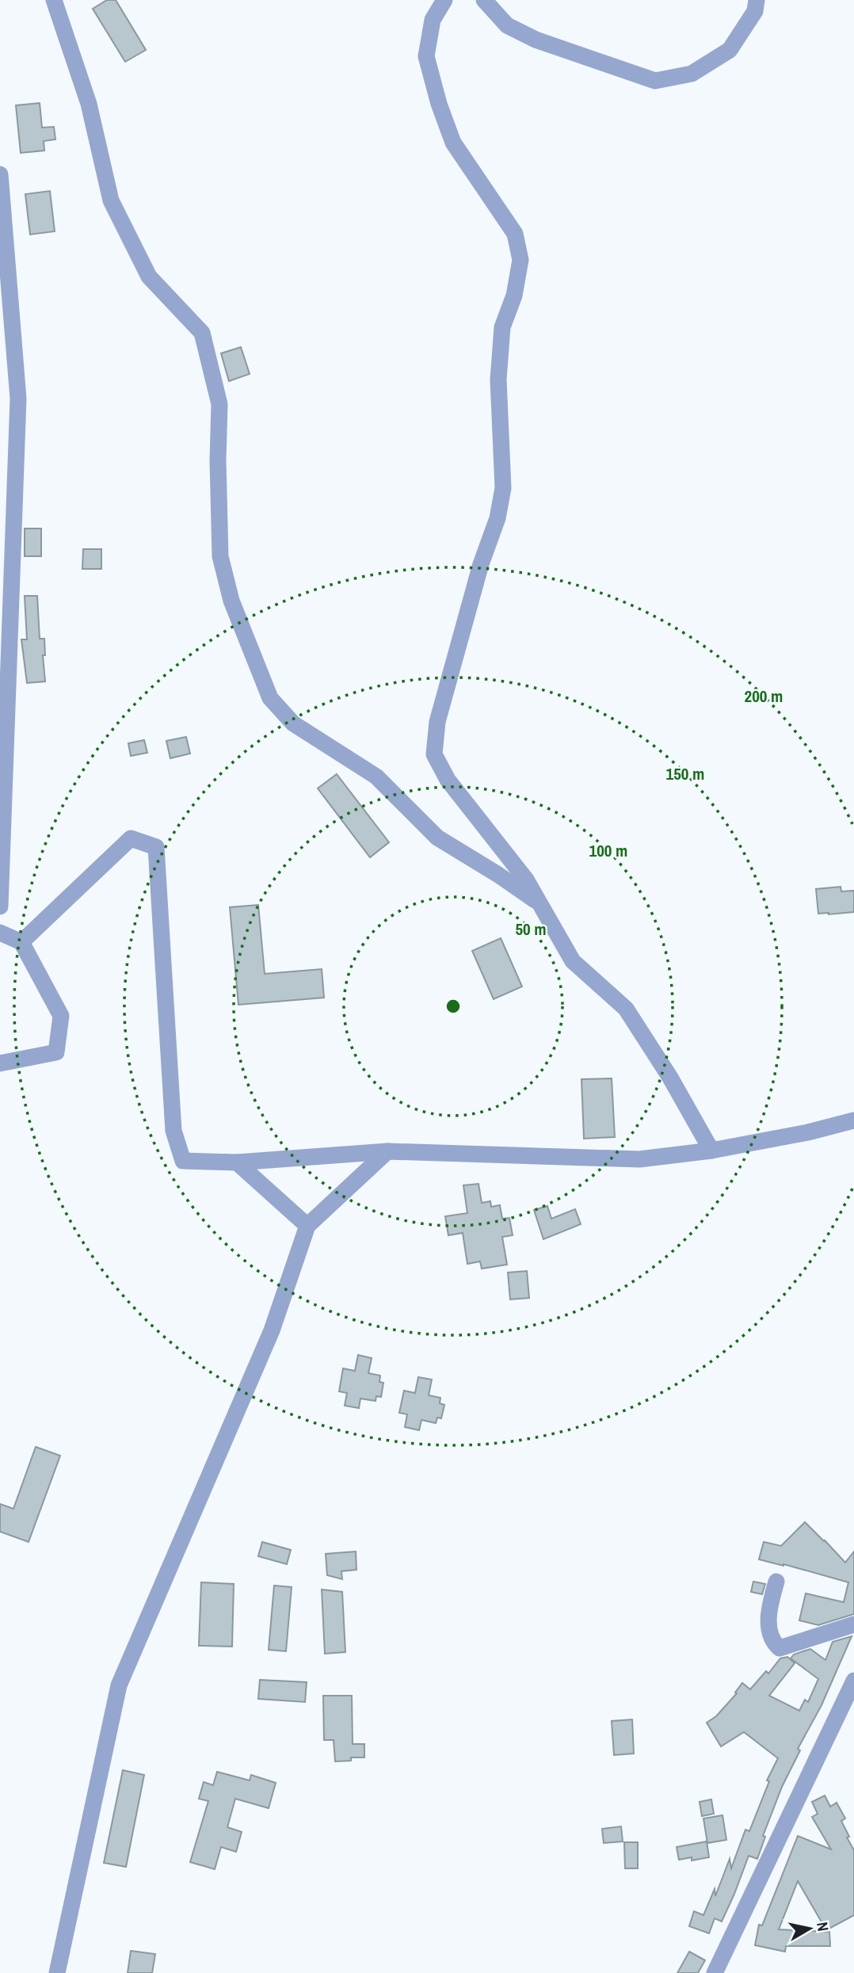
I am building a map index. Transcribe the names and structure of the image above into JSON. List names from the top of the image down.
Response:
{
  "north": "right",
  "rings": [
    "200 m",
    "150 m",
    "100 m",
    "50 m"
  ]
}
